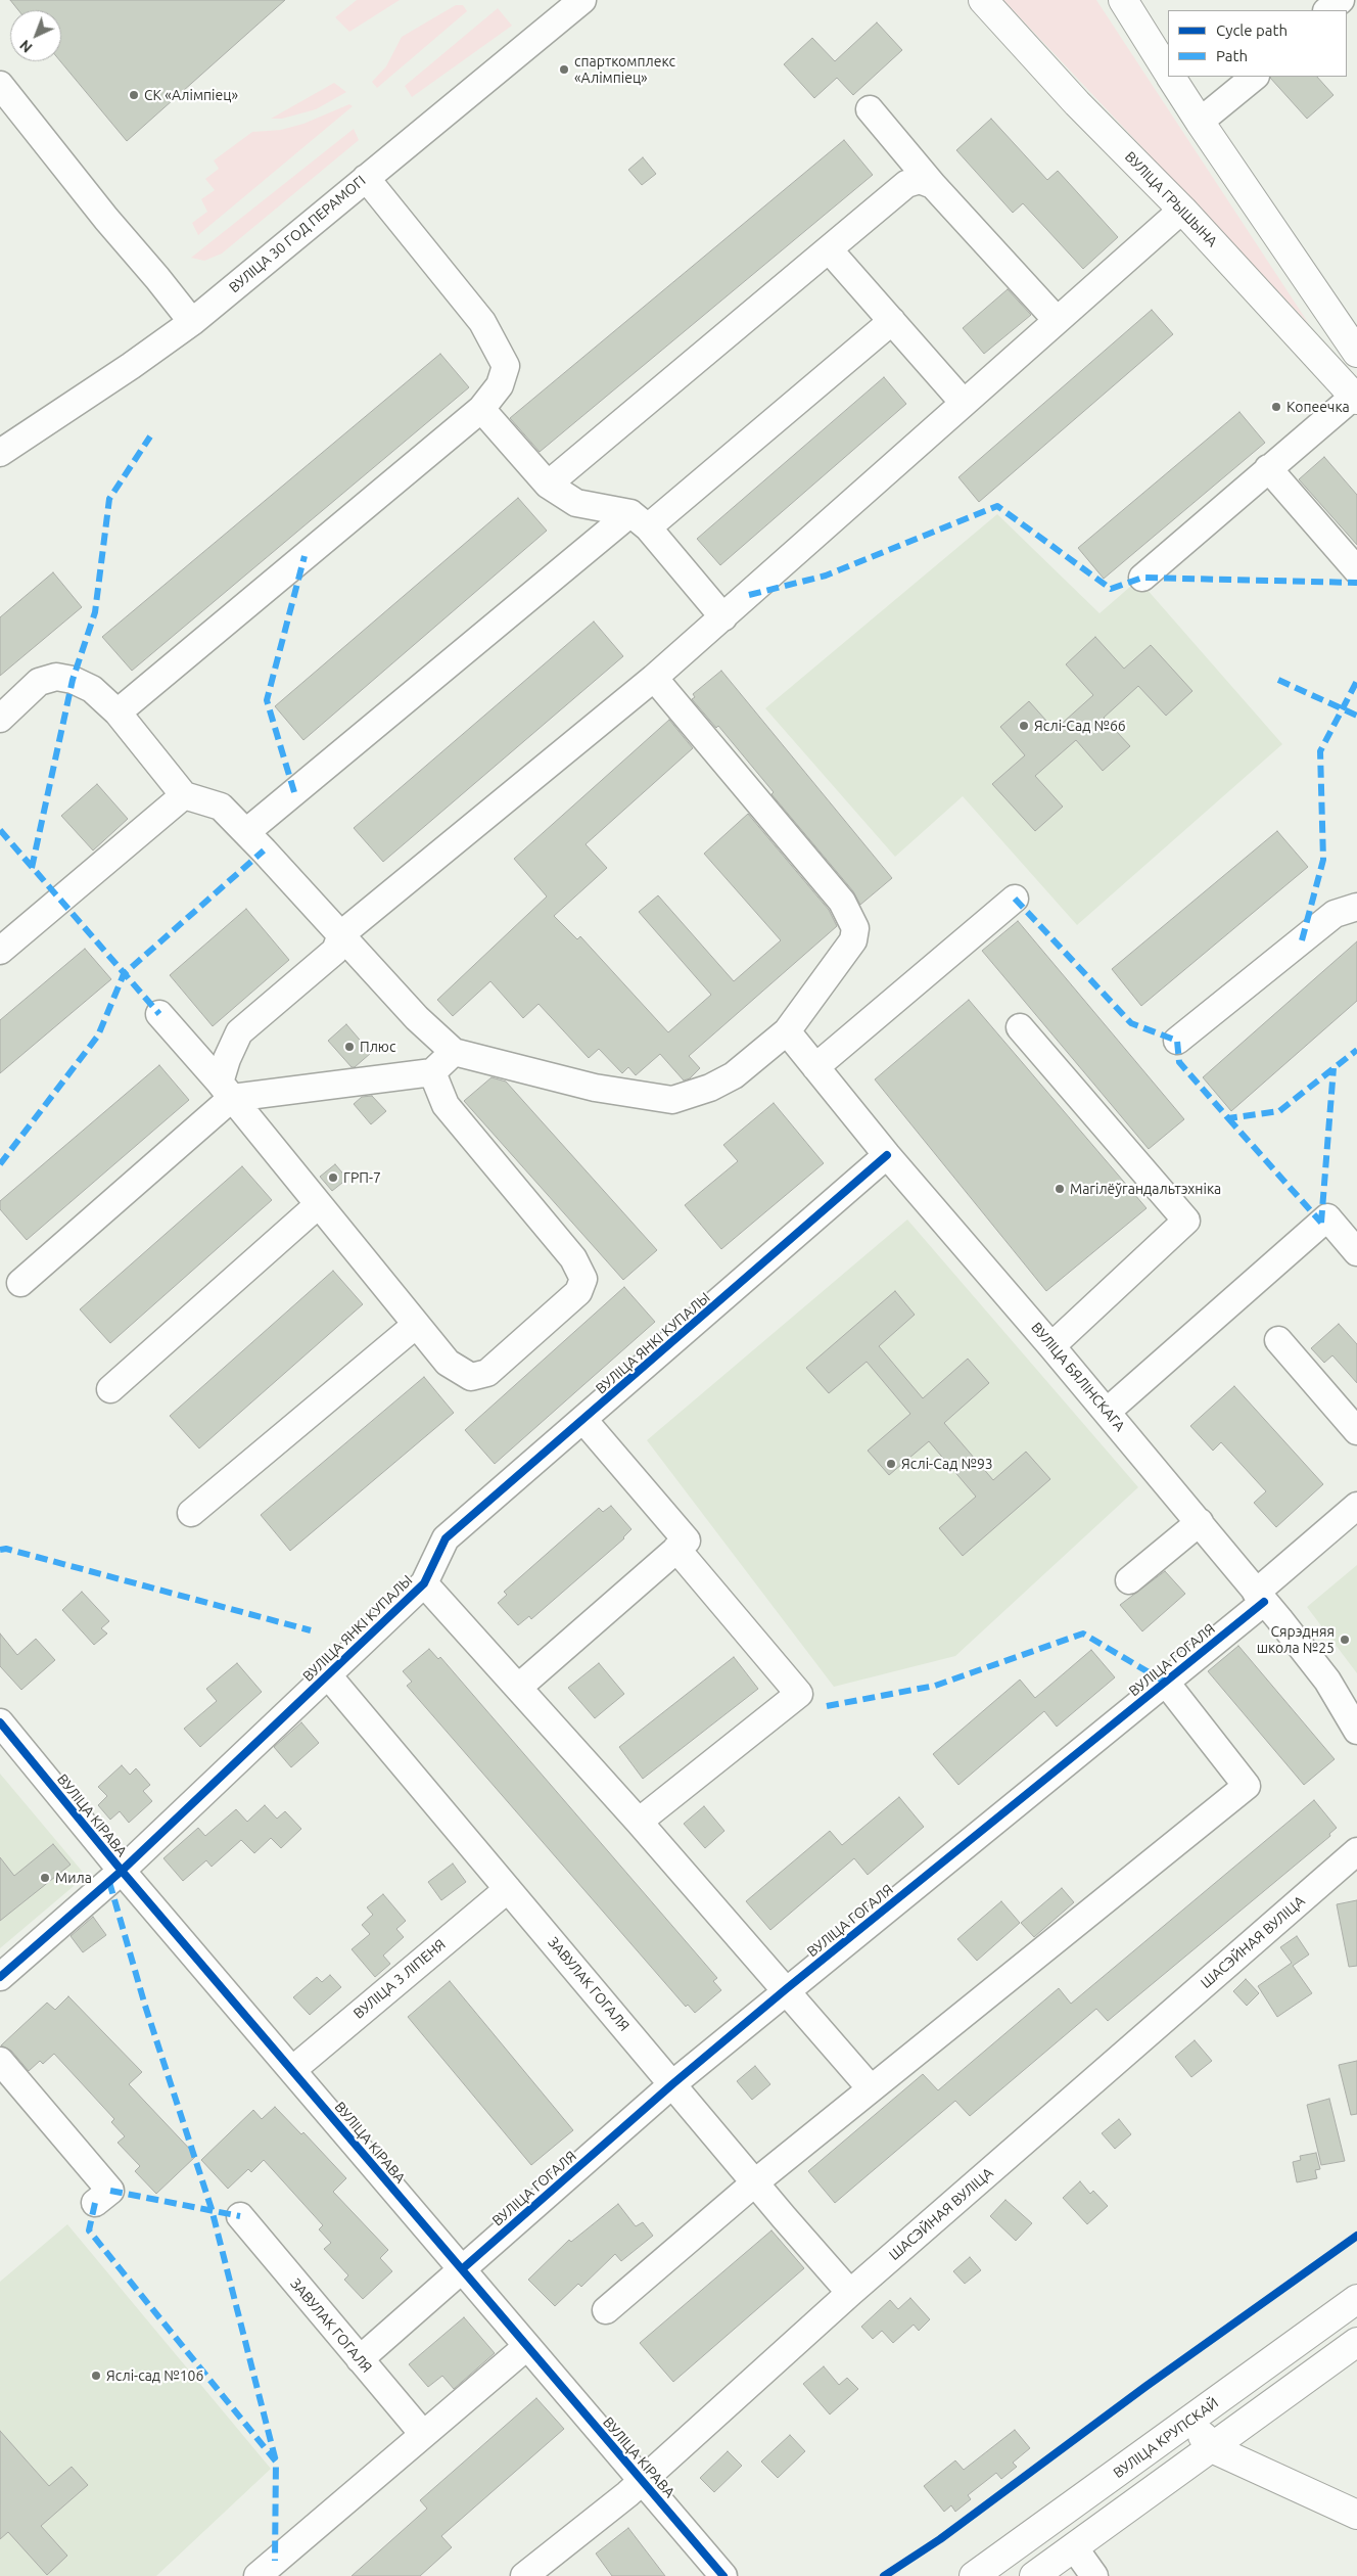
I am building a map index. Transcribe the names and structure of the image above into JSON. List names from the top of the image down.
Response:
{
  "streets": {
    "main road": ["ВУЛІЦА ГРЫШЫНА", "ВУЛІЦА КРУПСКАЙ"],
    "street": [
      "ВУЛІЦА 30 ГОД ПЕРАМОГІ",
      "ВУЛІЦА ЯНКІ КУПАЛЫ",
      "ВУЛІЦА БЯЛІНСКАГА",
      "ВУЛІЦА ГОГАЛЯ",
      "ВУЛІЦА КІРАВА",
      "ШАСЭЙНАЯ ВУЛІЦА",
      "ВУЛІЦА 3 ЛІПЕНЯ",
      "ЗАВУЛАК ГОГАЛЯ"
    ]
  },
  "crossings": [
    ["ВУЛІЦА ЯНКІ КУПАЛЫ", "ВУЛІЦА БЯЛІНСКАГА"],
    ["ВУЛІЦА ЯНКІ КУПАЛЫ", "ВУЛІЦА КІРАВА"],
    ["ВУЛІЦА ЯНКІ КУПАЛЫ", "ЗАВУЛАК ГОГАЛЯ"],
    ["ВУЛІЦА БЯЛІНСКАГА", "ВУЛІЦА ГОГАЛЯ"],
    ["ВУЛІЦА ГОГАЛЯ", "ВУЛІЦА КІРАВА"],
    ["ВУЛІЦА ГОГАЛЯ", "ЗАВУЛАК ГОГАЛЯ"],
    ["ВУЛІЦА КІРАВА", "ШАСЭЙНАЯ ВУЛІЦА"],
    ["ВУЛІЦА КІРАВА", "ВУЛІЦА 3 ЛІПЕНЯ"],
    ["ШАСЭЙНАЯ ВУЛІЦА", "ЗАВУЛАК ГОГАЛЯ"],
    ["ВУЛІЦА 3 ЛІПЕНЯ", "ЗАВУЛАК ГОГАЛЯ"]
  ],
  "places": [
    "спарткомплекс «Алімпіец»",
    "СК «Алімпіец»",
    "Копеечка",
    "Яслі-Сад №66",
    "Плюс",
    "ГРП-7",
    "Магілёўгандальтэхніка",
    "Яслі-Сад №93",
    "Сярэдняя школа №25",
    "Мила",
    "Яслі-сад №106"
  ],
  "legend": ["Cycle path", "Path"],
  "north": "bottom left"
}
